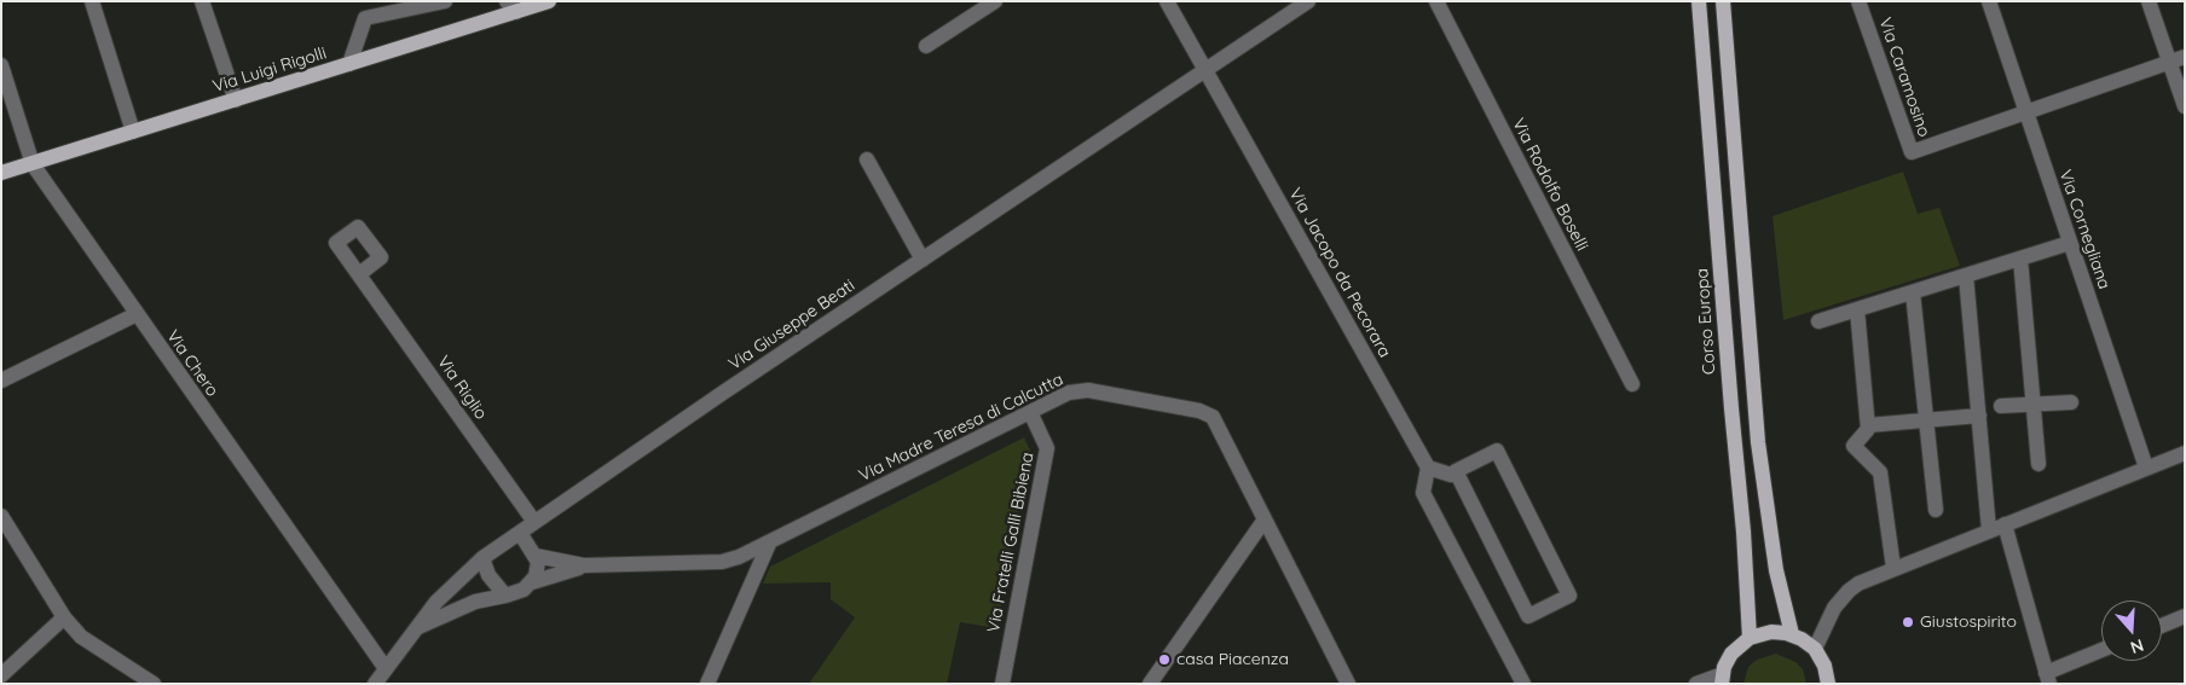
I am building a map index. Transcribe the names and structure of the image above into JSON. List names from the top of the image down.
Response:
{
  "streets": {
    "main road": ["Via Luigi Rigolli", "Corso Europa"],
    "street": [
      "Via Caramosino",
      "Via Rodolfo Boselli",
      "Via Cornegliana",
      "Via Jacopo da Pecorara",
      "Via Giuseppe Beati",
      "Via Chero",
      "Via Riglio",
      "Via Madre Teresa di Calcutta",
      "Via Fratelli Galli Bibiena"
    ]
  },
  "crossings": [
    ["Via Luigi Rigolli", "Via Chero"],
    ["Via Caramosino", "Via Cornegliana"],
    ["Via Jacopo da Pecorara", "Via Giuseppe Beati"],
    ["Via Giuseppe Beati", "Via Chero"],
    ["Via Giuseppe Beati", "Via Riglio"],
    ["Via Giuseppe Beati", "Via Madre Teresa di Calcutta"],
    ["Via Madre Teresa di Calcutta", "Via Fratelli Galli Bibiena"]
  ],
  "places": ["Giustospirito", "casa Piacenza"],
  "north": "bottom"
}
